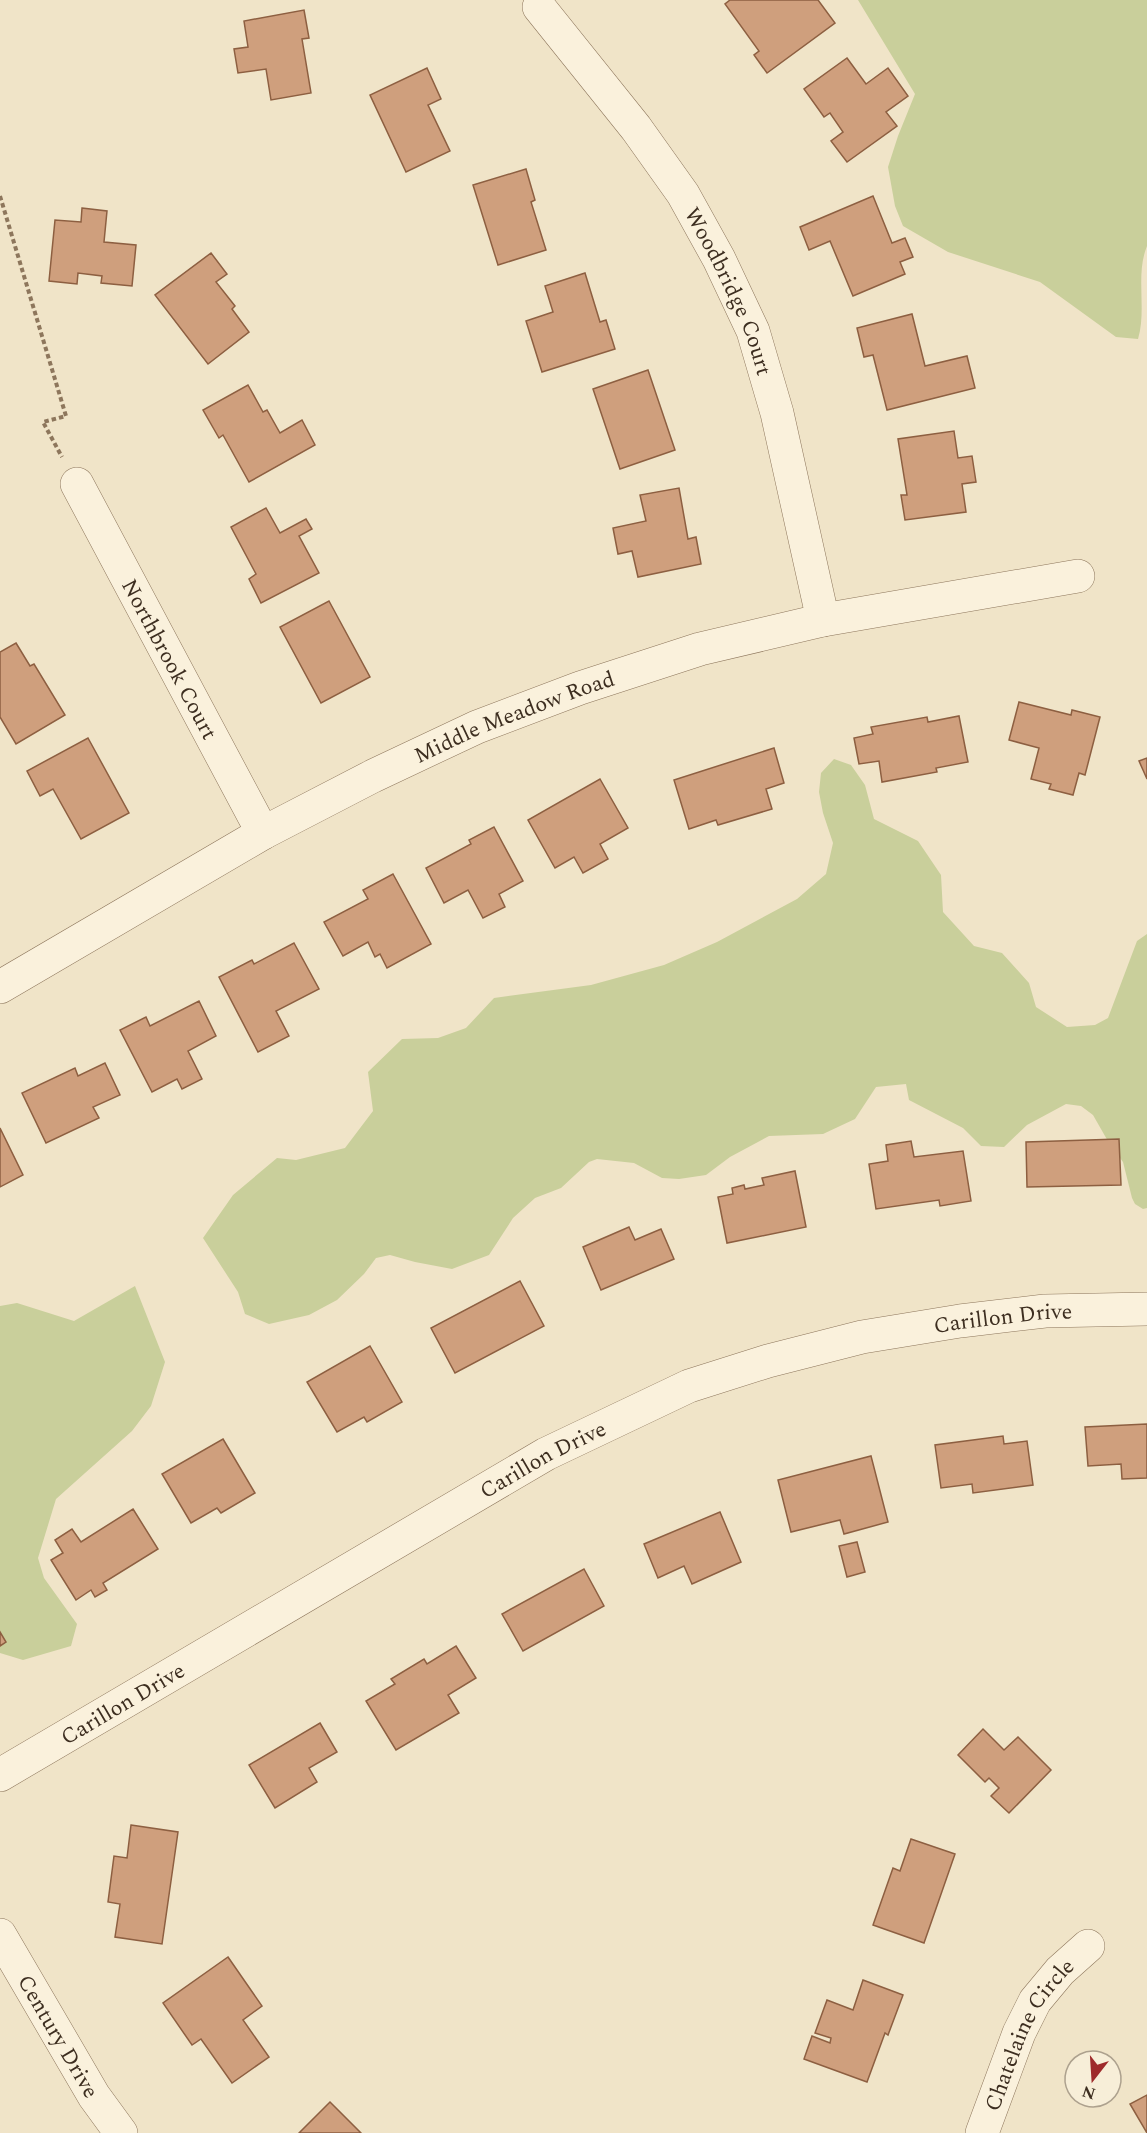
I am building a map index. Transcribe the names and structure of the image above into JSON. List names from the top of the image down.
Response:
{
  "streets": {
    "street": [
      "Woodbridge Court",
      "Northbrook Court",
      "Middle Meadow Road",
      "Carillon Drive",
      "Century Drive",
      "Chatelaine Circle"
    ]
  },
  "crossings": [
    ["Woodbridge Court", "Middle Meadow Road"],
    ["Northbrook Court", "Middle Meadow Road"]
  ],
  "north": "bottom"
}
